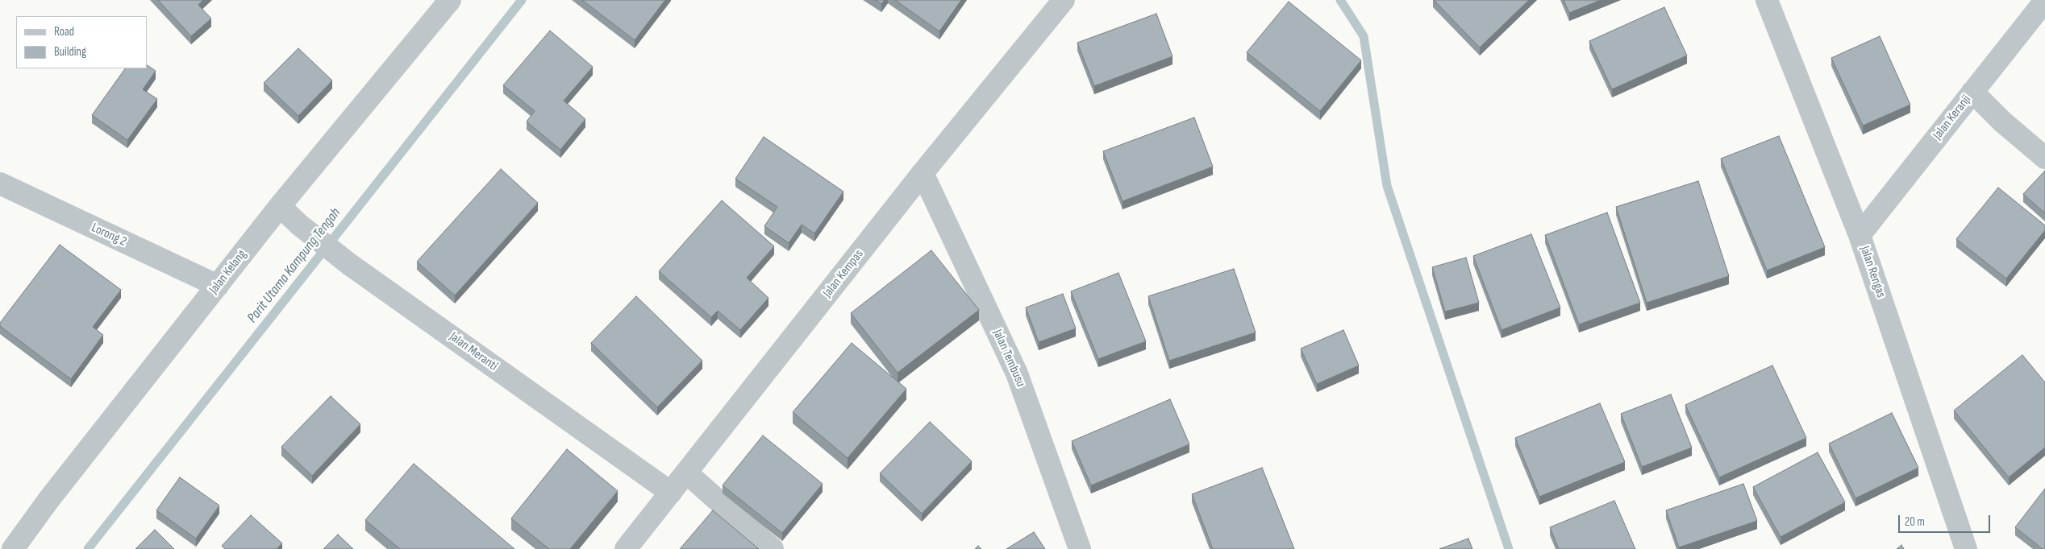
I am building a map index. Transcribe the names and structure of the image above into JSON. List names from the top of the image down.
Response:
{
  "streets": {
    "street": [
      "Jalan Keranji",
      "Lorong 2",
      "Jalan Kelang",
      "Jalan Rengas",
      "Jalan Kempas",
      "Jalan Meranti",
      "Jalan Tembusu"
    ]
  },
  "crossings": [
    ["Jalan Keranji", "Jalan Rengas"],
    ["Lorong 2", "Jalan Kelang"],
    ["Jalan Kelang", "Jalan Meranti"],
    ["Jalan Kempas", "Jalan Meranti"],
    ["Jalan Kempas", "Jalan Tembusu"]
  ],
  "water": ["Parit Utama Kampung Tengah"],
  "legend": ["Road", "Building"],
  "scale_bar": "20 m"
}
